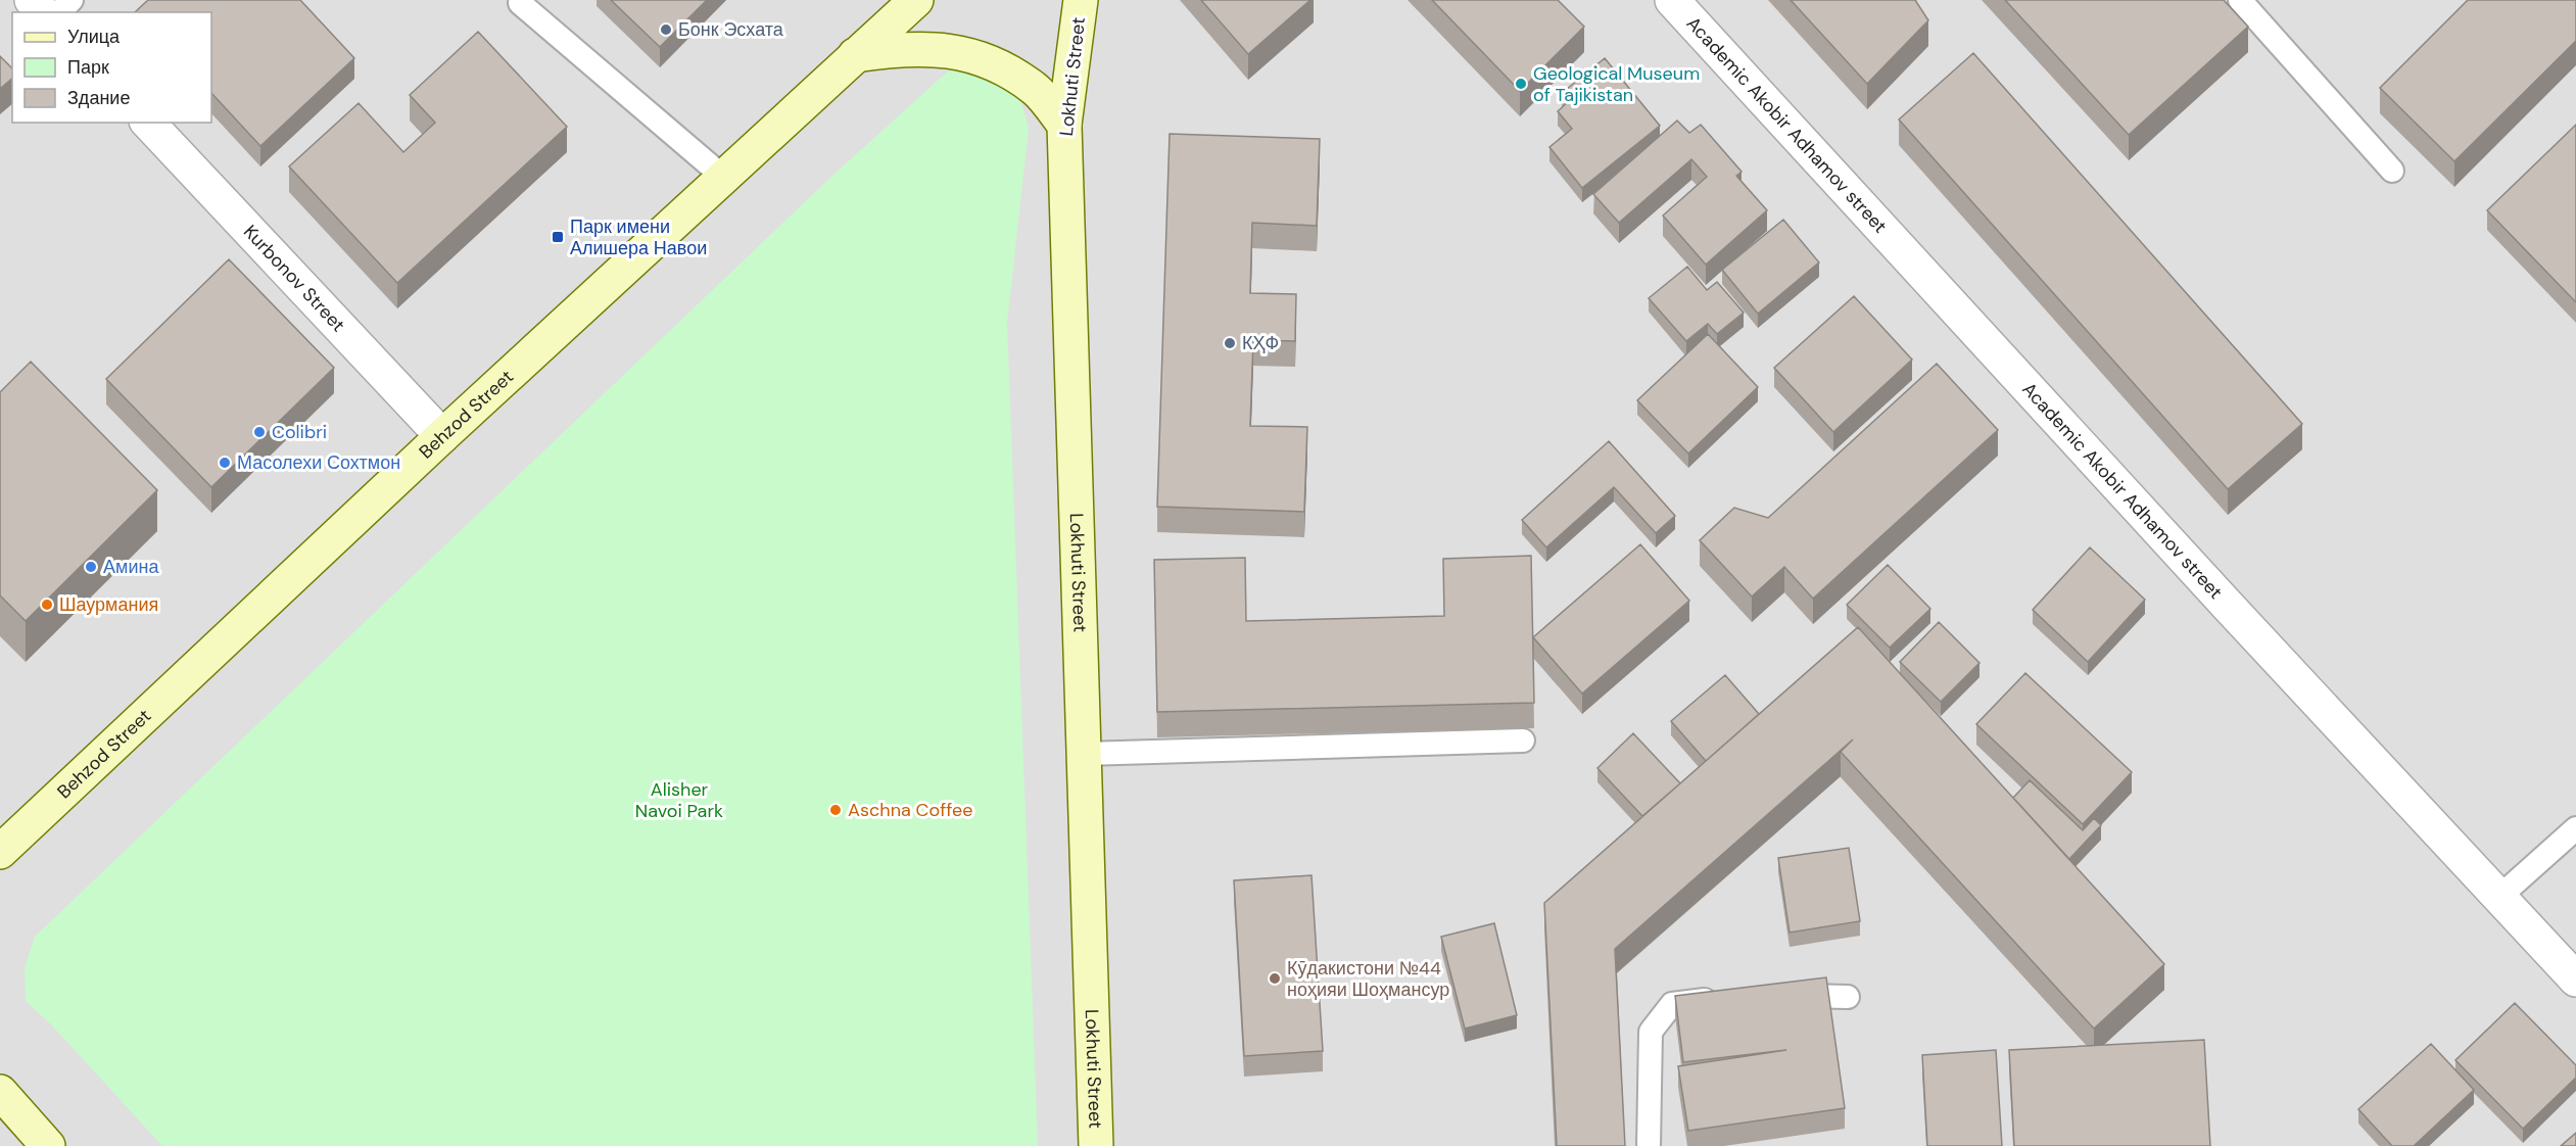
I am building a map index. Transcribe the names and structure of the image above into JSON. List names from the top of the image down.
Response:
{
  "streets": {
    "street": [
      "Lokhuti Street",
      "Academic Akobir Adhamov street",
      "Kurbonov Street",
      "Behzod Street"
    ]
  },
  "crossings": [
    ["Kurbonov Street", "Behzod Street"]
  ],
  "parks": ["Alisher Navoi Park"],
  "places": {
    "other": [
      "Бонк Эсхата",
      "Geological Museum of Tajikistan",
      "КҲФ",
      "Colibri",
      "Масолехи Сохтмон",
      "Амина",
      "Шаурмания",
      "Aschna Coffee",
      "Кӯдакистони №44 ноҳияи Шоҳмансур"
    ],
    "transit": ["Парк имени Алишера Навои"]
  },
  "legend": ["Улица", "Парк", "Здание"]
}
